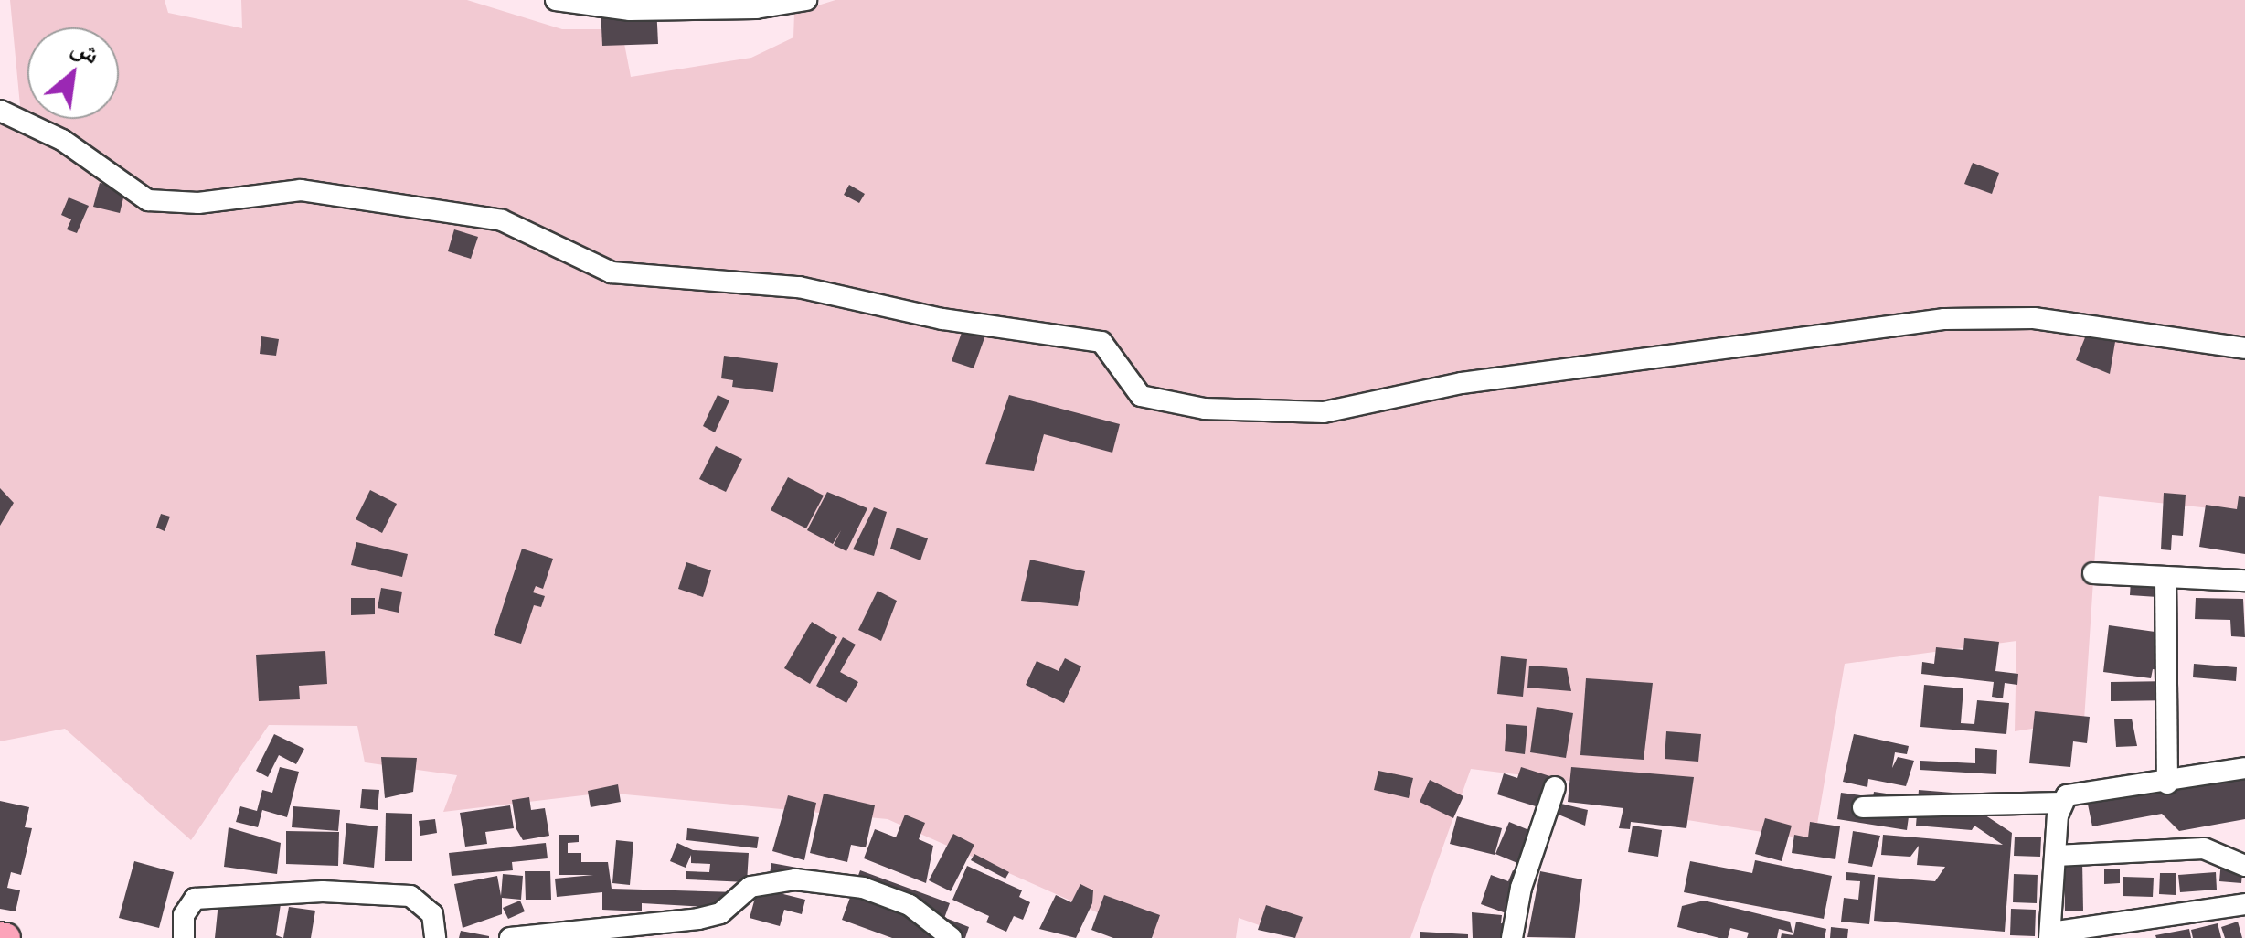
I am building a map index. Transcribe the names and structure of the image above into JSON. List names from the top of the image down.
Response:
{
  "north": "top right"
}
